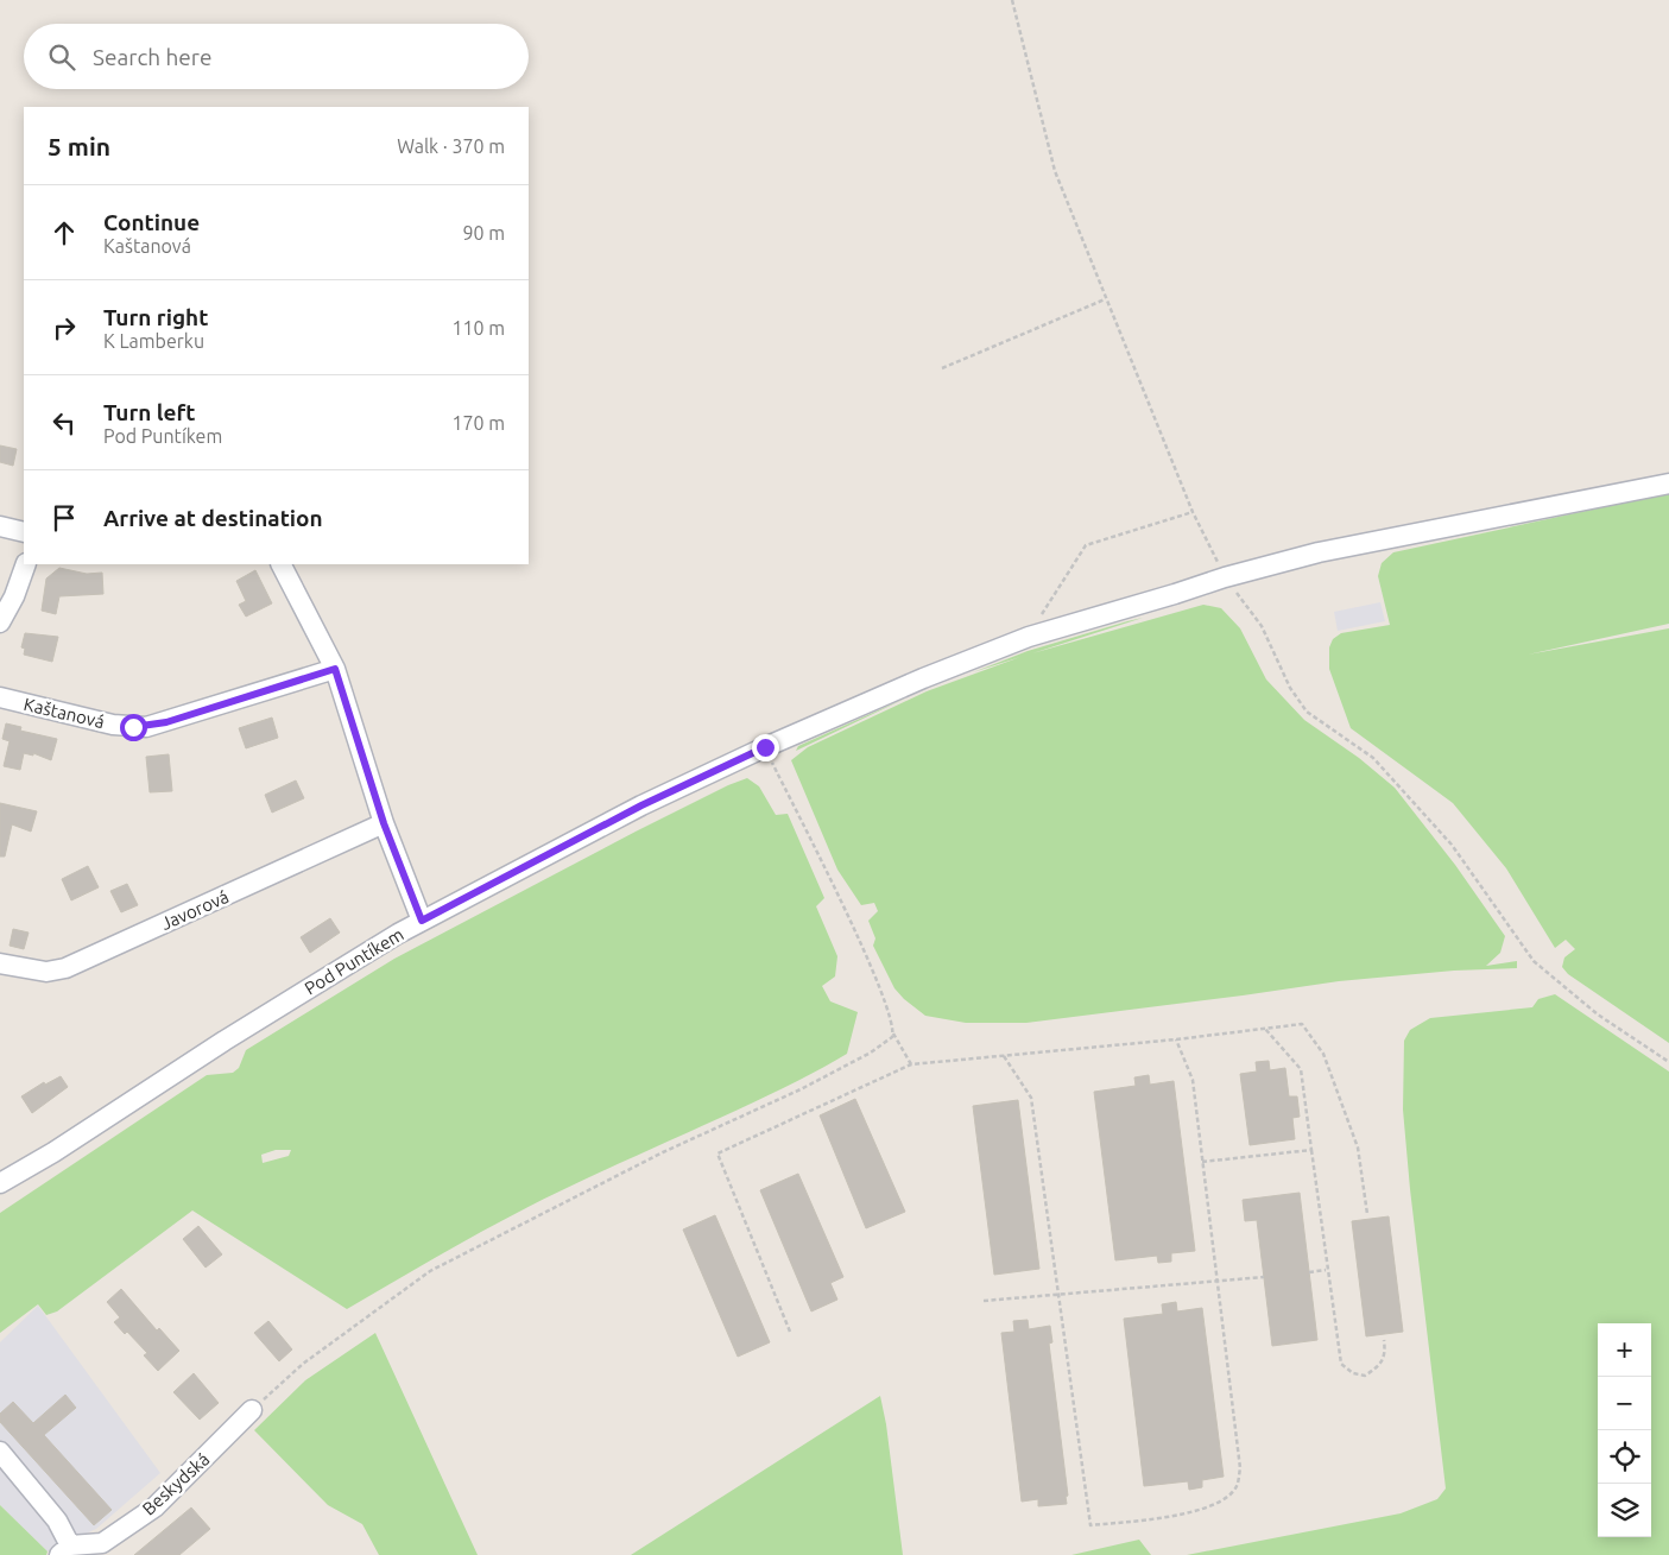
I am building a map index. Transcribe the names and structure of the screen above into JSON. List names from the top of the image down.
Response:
{
  "streets": {
    "street": [
      "Kaštanová",
      "Javorová",
      "Pod Puntíkem",
      "Beskydská"
    ]
  },
  "page": {
    "search": "Search here",
    "heading": ["5 min", "Walk · 370 m"],
    "list": [
      ["Continue", "Kaštanová", "90 m"],
      ["Turn right", "K Lamberku", "110 m"],
      ["Turn left", "Pod Puntíkem", "170 m"],
      "Arrive at destination"
    ],
    "map_buttons": ["+", "−"]
  }
}
